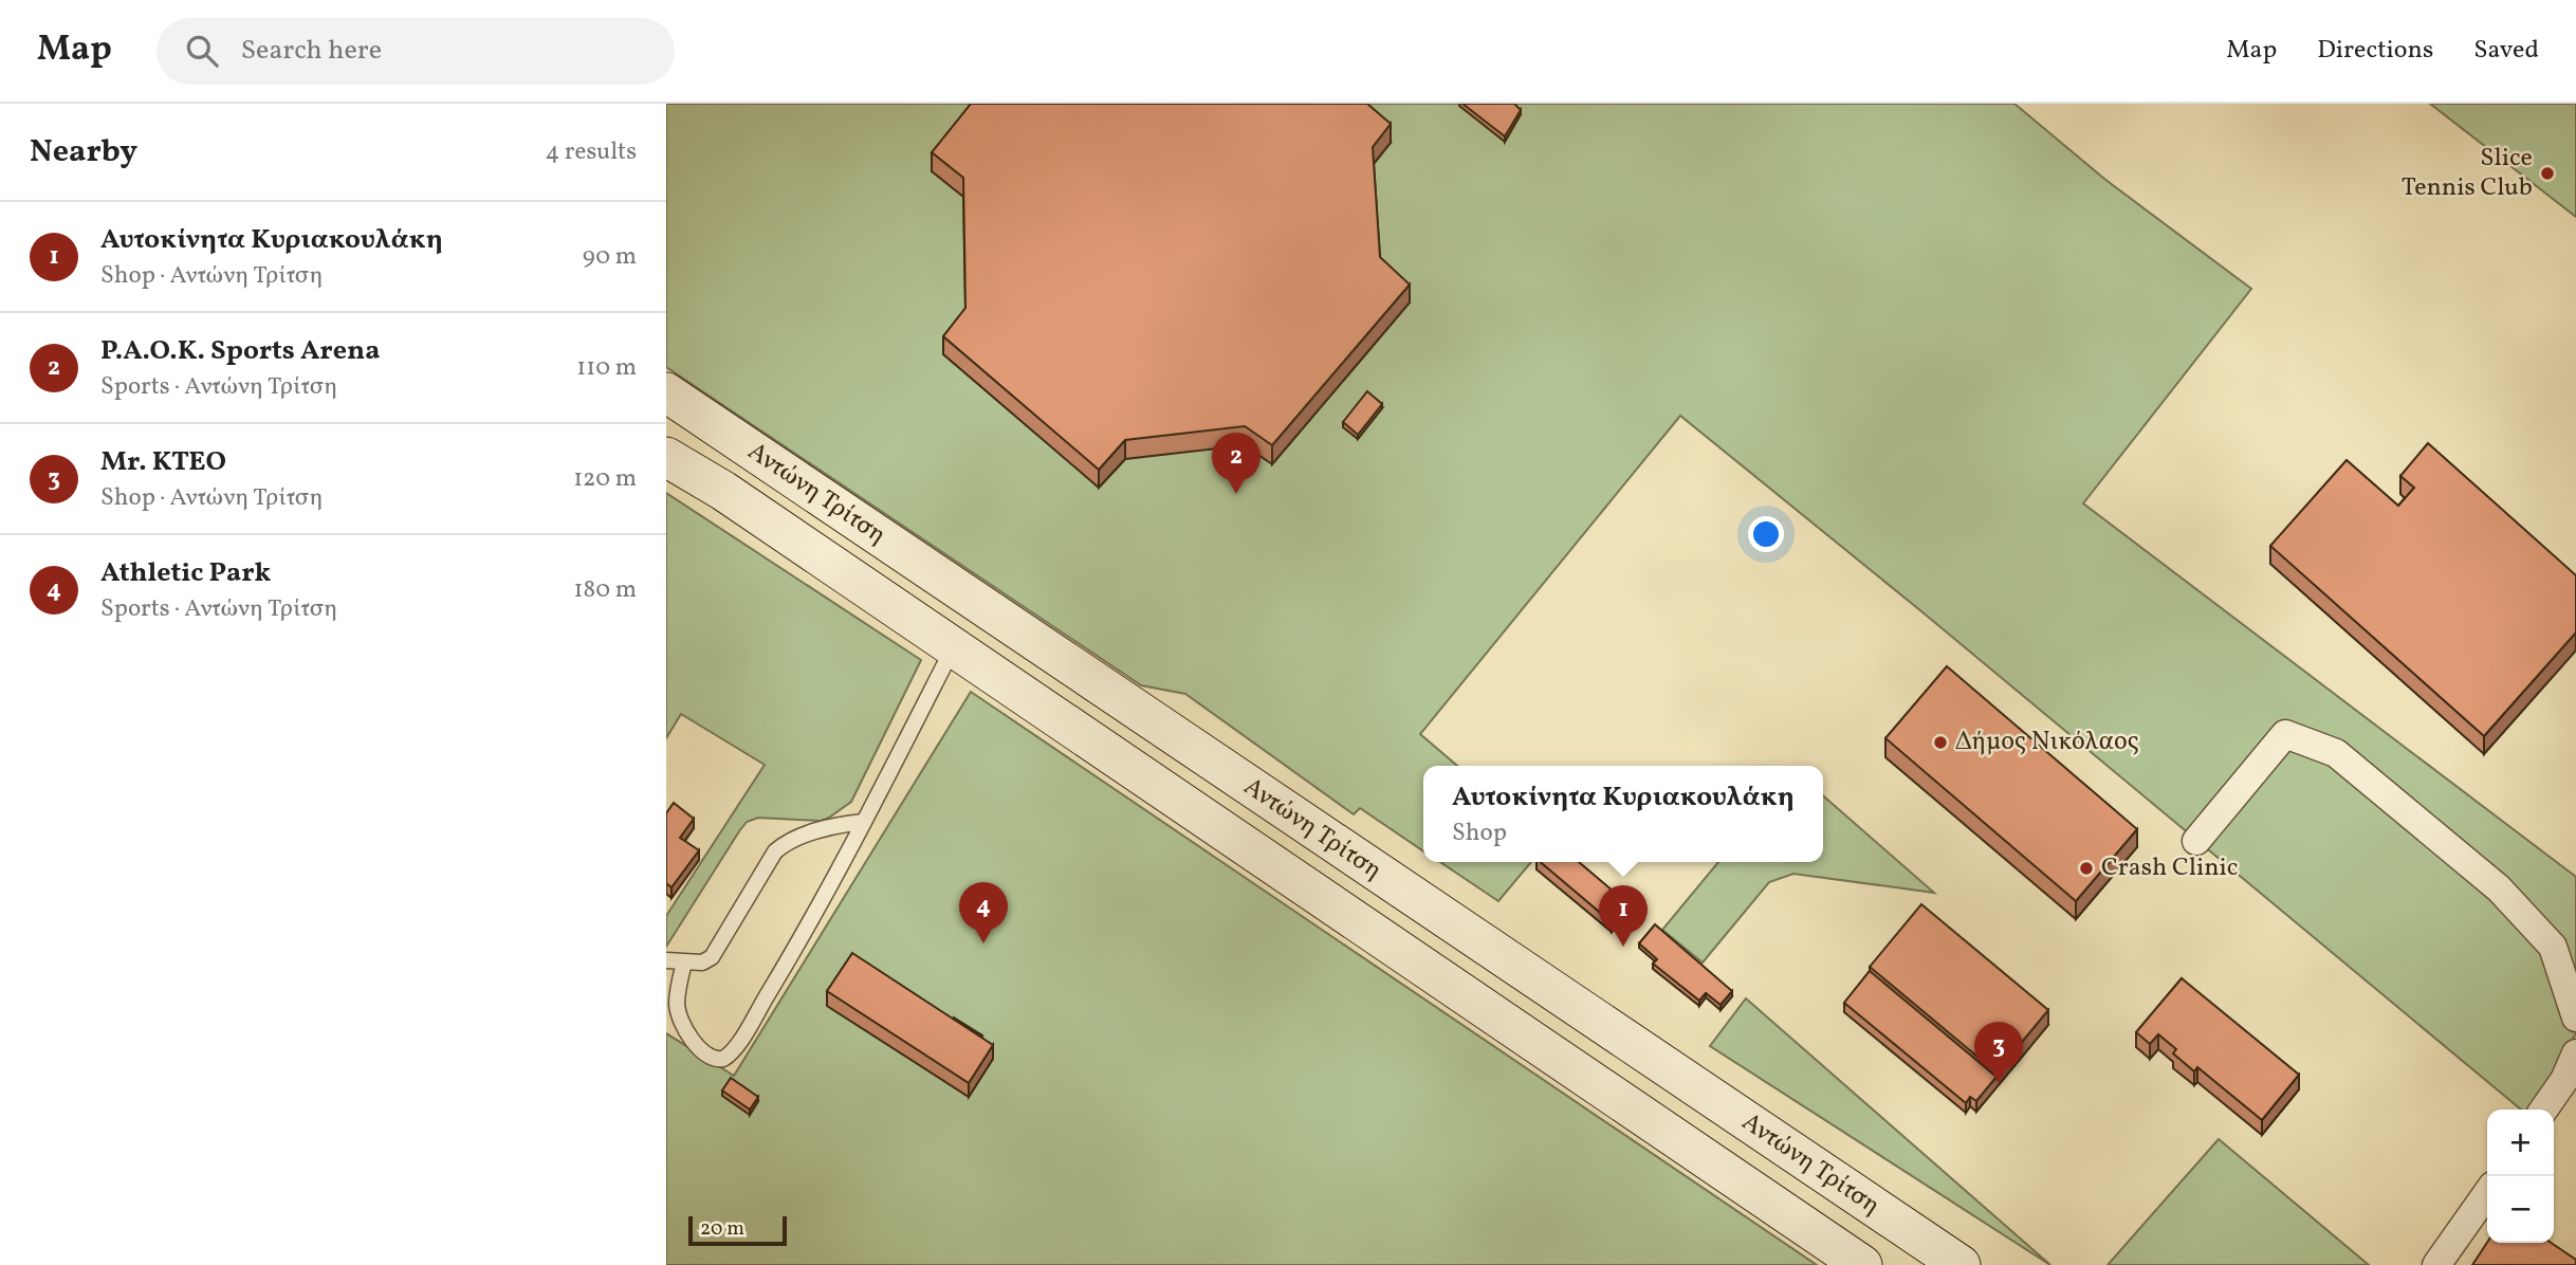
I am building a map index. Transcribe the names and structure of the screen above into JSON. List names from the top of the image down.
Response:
{
  "streets": {
    "street": ["Αντώνη Τρίτση"]
  },
  "places": ["Slice Tennis Club", "Δήμος Νικόλαος", "Crash Clinic"],
  "scale_bar": "20 m",
  "page": {
    "header": "Map",
    "search": "Search here",
    "nav": ["Map", "Directions", "Saved"],
    "heading": ["Nearby", "4 results"],
    "list": [
      {
        "mark": "1",
        "name": "Αυτοκίνητα Κυριακουλάκη",
        "note": "Shop · Αντώνη Τρίτση",
        "value": "90 m"
      },
      {
        "mark": "2",
        "name": "P.A.O.K. Sports Arena",
        "note": "Sports · Αντώνη Τρίτση",
        "value": "110 m"
      },
      {
        "mark": "3",
        "name": "Mr. KTEO",
        "note": "Shop · Αντώνη Τρίτση",
        "value": "120 m"
      },
      {
        "mark": "4",
        "name": "Athletic Park",
        "note": "Sports · Αντώνη Τρίτση",
        "value": "180 m"
      }
    ],
    "pins": [
      "2",
      "4",
      "1",
      "3"
    ],
    "popup": ["Αυτοκίνητα Κυριακουλάκη", "Shop"],
    "map_buttons": ["+", "−"],
    "scale": "20 m"
  }
}
